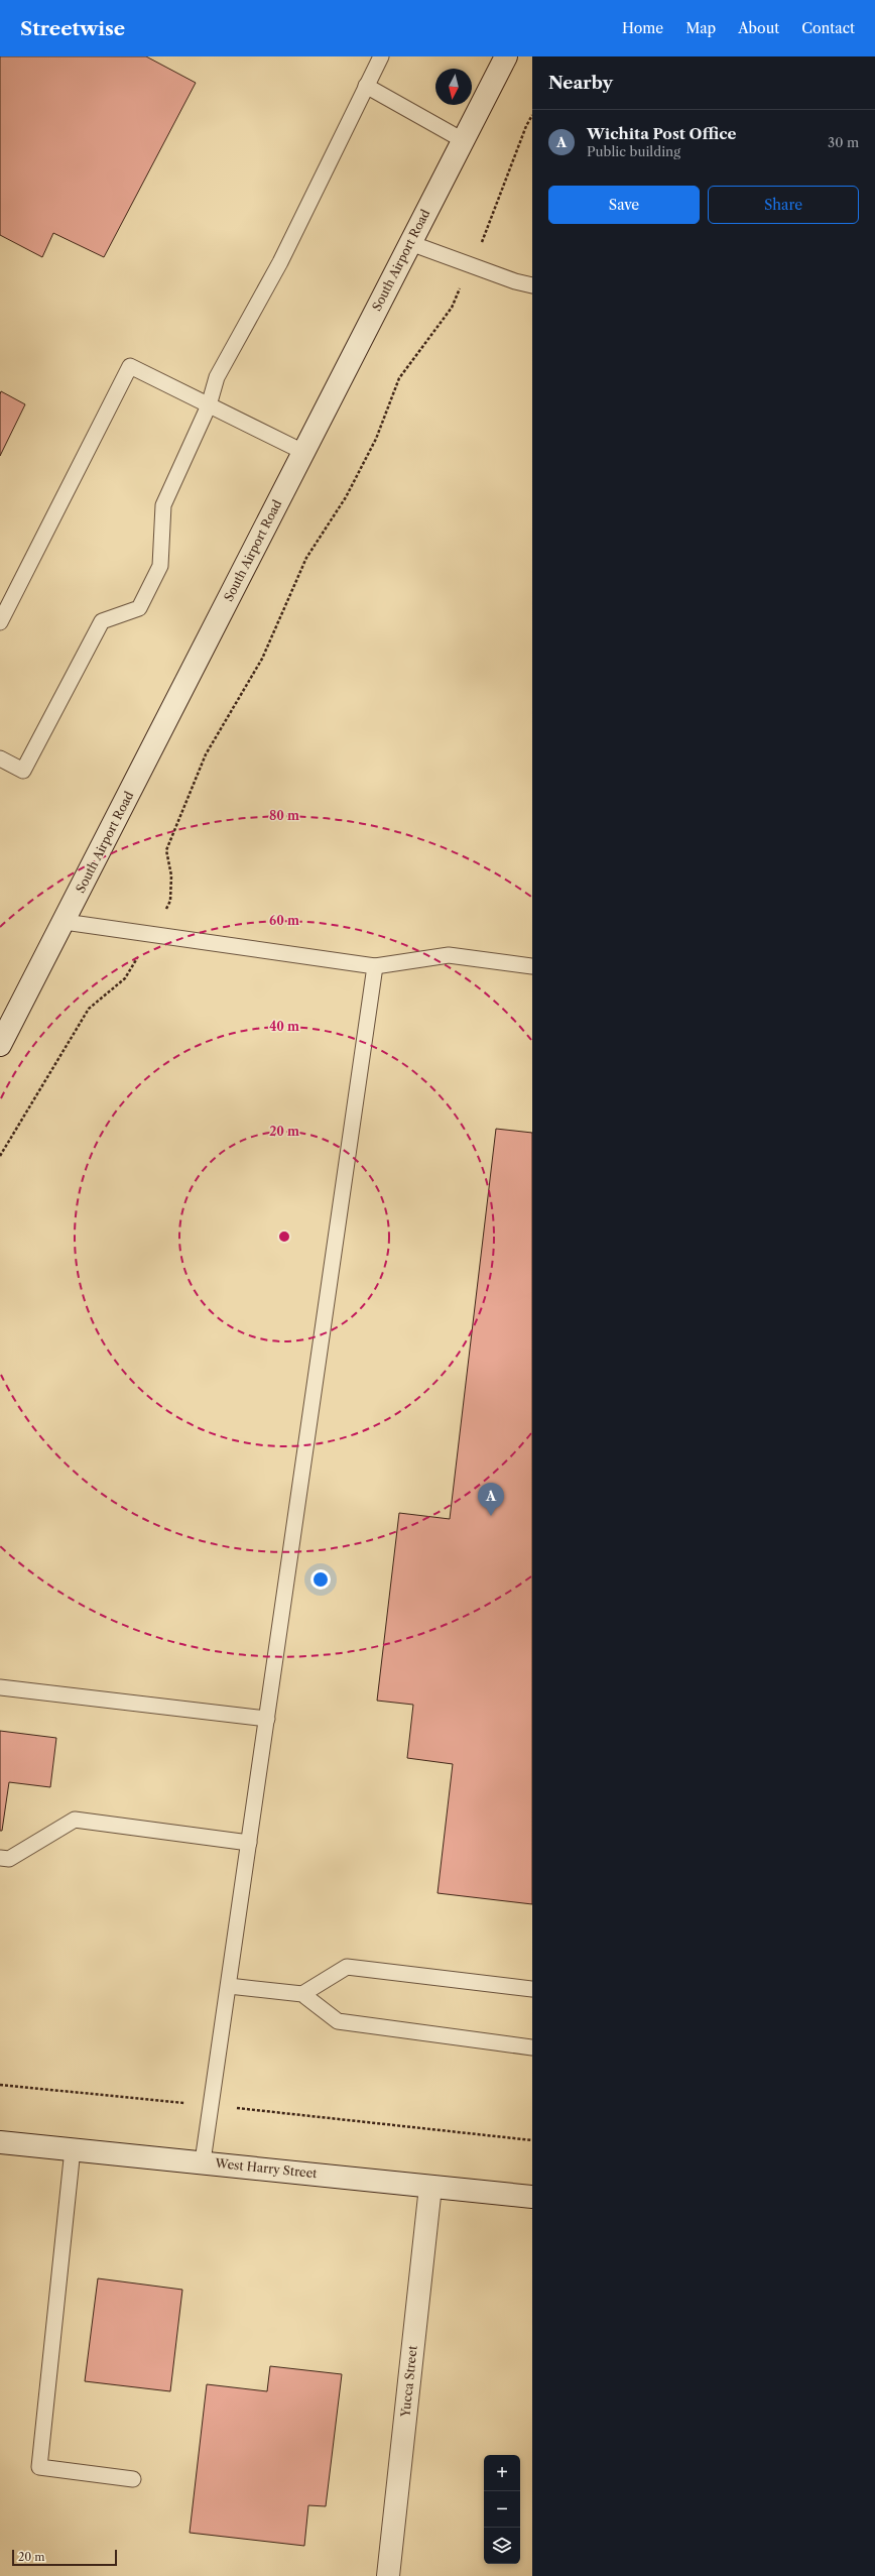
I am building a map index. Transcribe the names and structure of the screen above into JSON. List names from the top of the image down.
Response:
{
  "streets": {
    "street": ["South Airport Road", "West Harry Street", "Yucca Street"]
  },
  "crossings": [
    ["West Harry Street", "Yucca Street"]
  ],
  "scale_bar": "20 m",
  "north": "bottom",
  "page": {
    "header": "Streetwise",
    "nav": [
      "Home",
      "Map",
      "About",
      "Contact"
    ],
    "heading": "Nearby",
    "list": [
      {
        "mark": "A",
        "name": "Wichita Post Office",
        "note": "Public building",
        "value": "30 m"
      }
    ],
    "buttons": ["Save", "Share"],
    "pins": "A",
    "map_buttons": ["+", "−"],
    "scale": "20 m"
  },
  "rings": [
    "80 m",
    "60 m",
    "40 m",
    "20 m"
  ]
}
